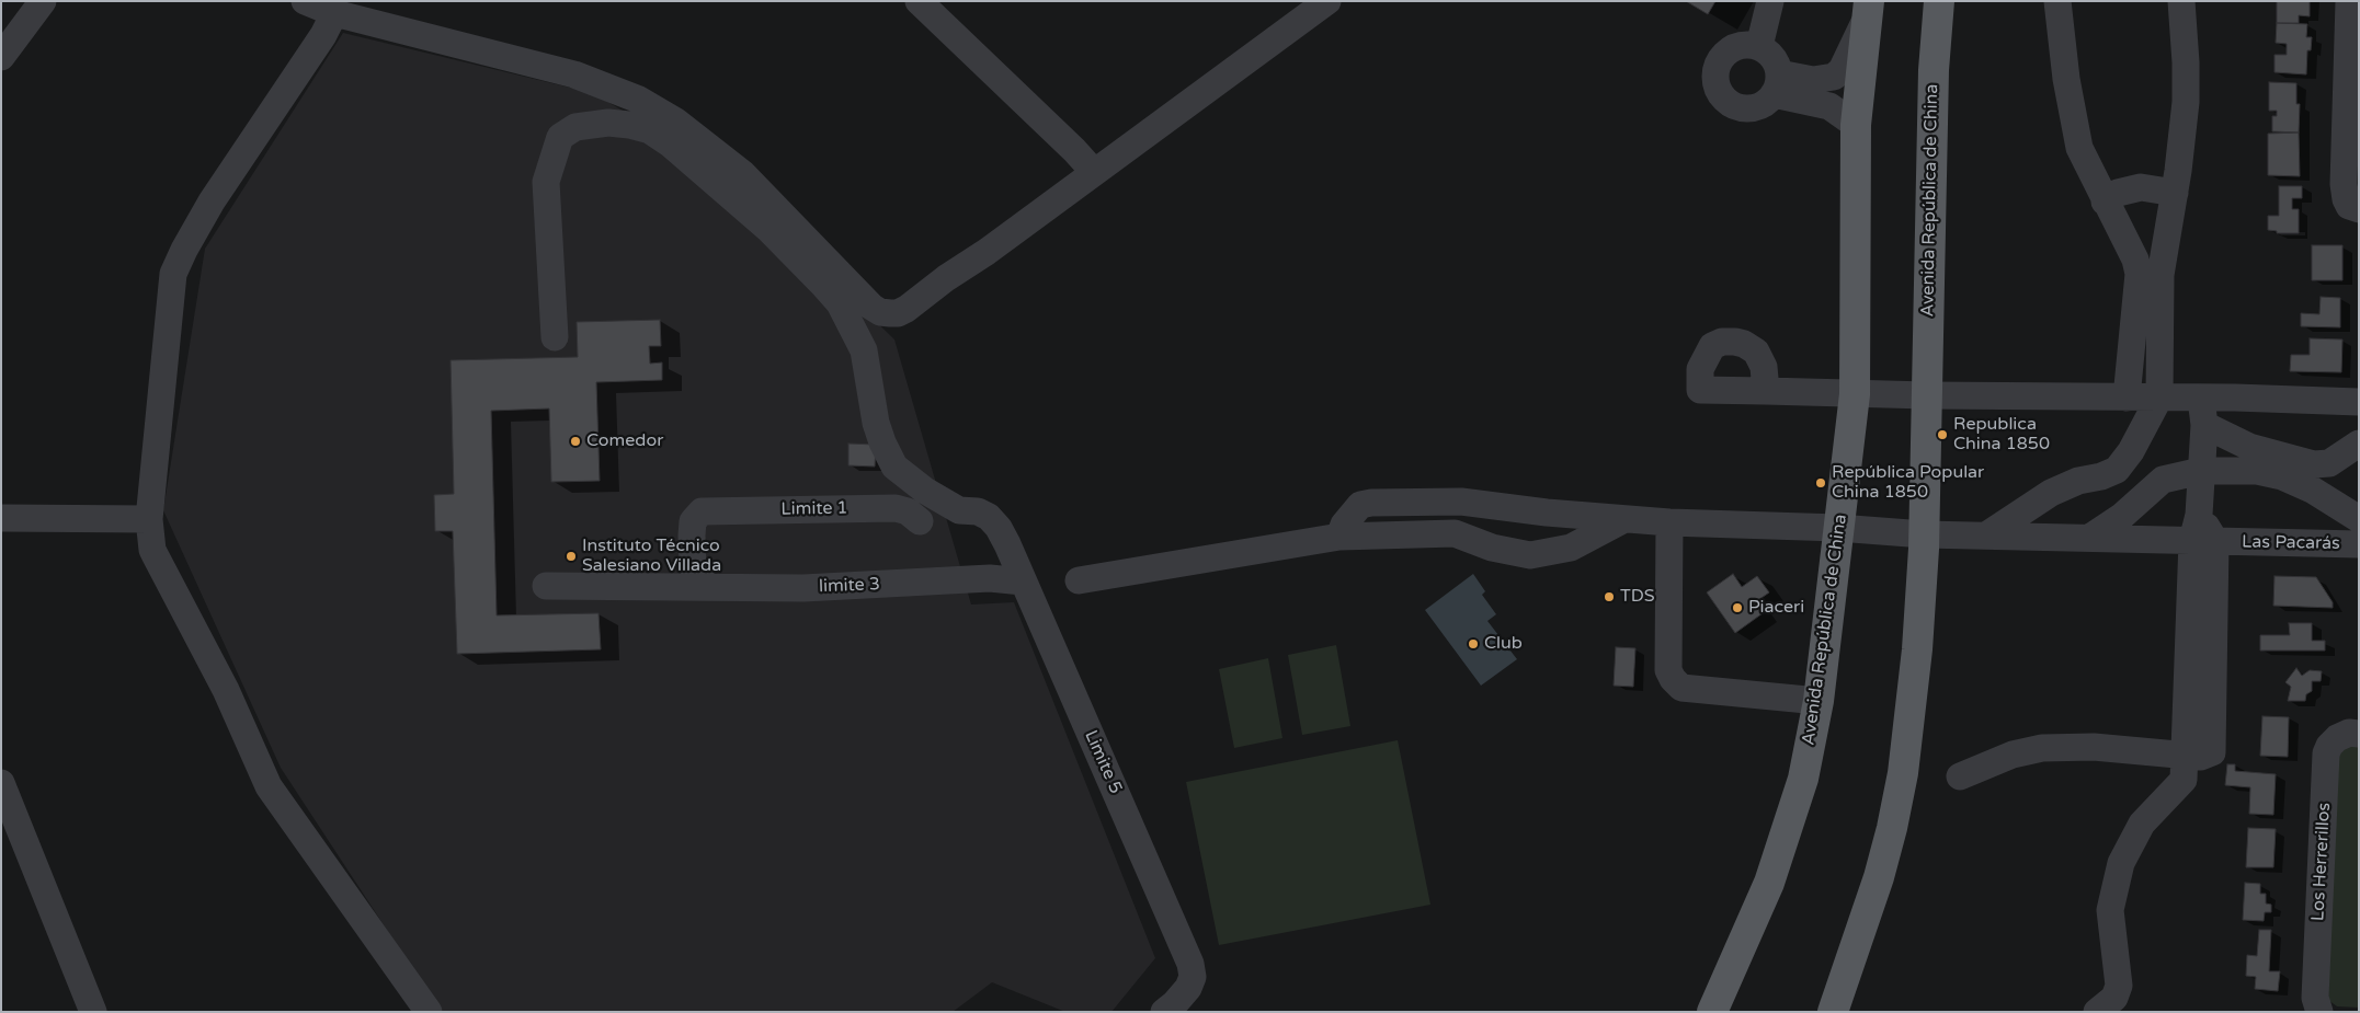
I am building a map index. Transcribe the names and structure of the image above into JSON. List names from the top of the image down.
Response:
{
  "streets": {
    "main road": ["Avenida República de China"],
    "street": [
      "Limite 1",
      "Las Pacarás",
      "limite 3",
      "Limite 5",
      "Los Herrerillos"
    ]
  },
  "crossings": [
    ["Avenida República de China", "Las Pacarás"],
    ["Limite 1", "limite 3"],
    ["limite 3", "Limite 5"]
  ],
  "places": [
    "Republica China 1850",
    "Comedor",
    "República Popular China 1850",
    "Instituto Técnico Salesiano Villada",
    "TDS",
    "Piaceri",
    "Club"
  ]
}
